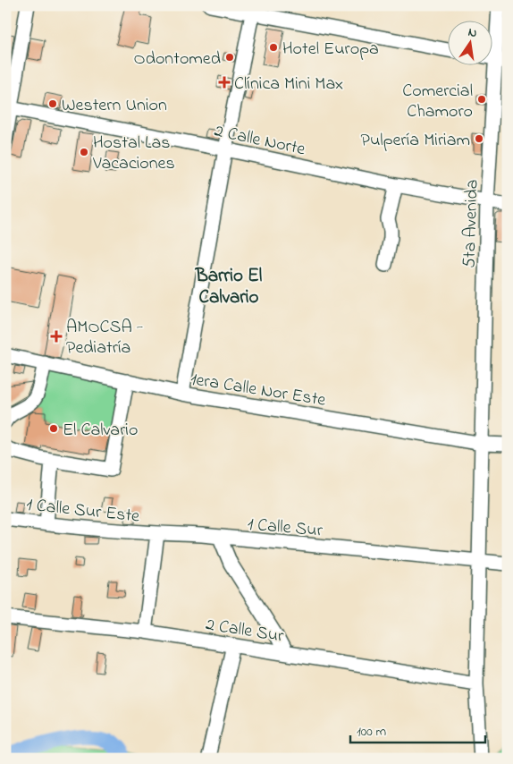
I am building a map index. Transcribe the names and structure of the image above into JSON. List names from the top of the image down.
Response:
{
  "streets": {
    "street": [
      "2 Calle Norte",
      "5ta Avenida",
      "1era Calle Nor Este",
      "1 Calle Sur Este",
      "1 Calle Sur",
      "2 Calle Sur"
    ]
  },
  "crossings": [
    ["2 Calle Norte", "5ta Avenida"],
    ["5ta Avenida", "1era Calle Nor Este"],
    ["5ta Avenida", "1 Calle Sur"],
    ["5ta Avenida", "2 Calle Sur"],
    ["1 Calle Sur Este", "1 Calle Sur"]
  ],
  "districts": ["Barrio El Calvario"],
  "places": {
    "other": [
      "Hotel Europa",
      "Odontomed",
      "Comercial Chamoro",
      "Western Union",
      "Pulpería Miriam",
      "Hostal Las Vacaciones",
      "El Calvario"
    ],
    "health": ["Clínica Mini Max", "AMOCSA - Pediatría"]
  },
  "scale_bar": "100 m",
  "north": "top"
}
